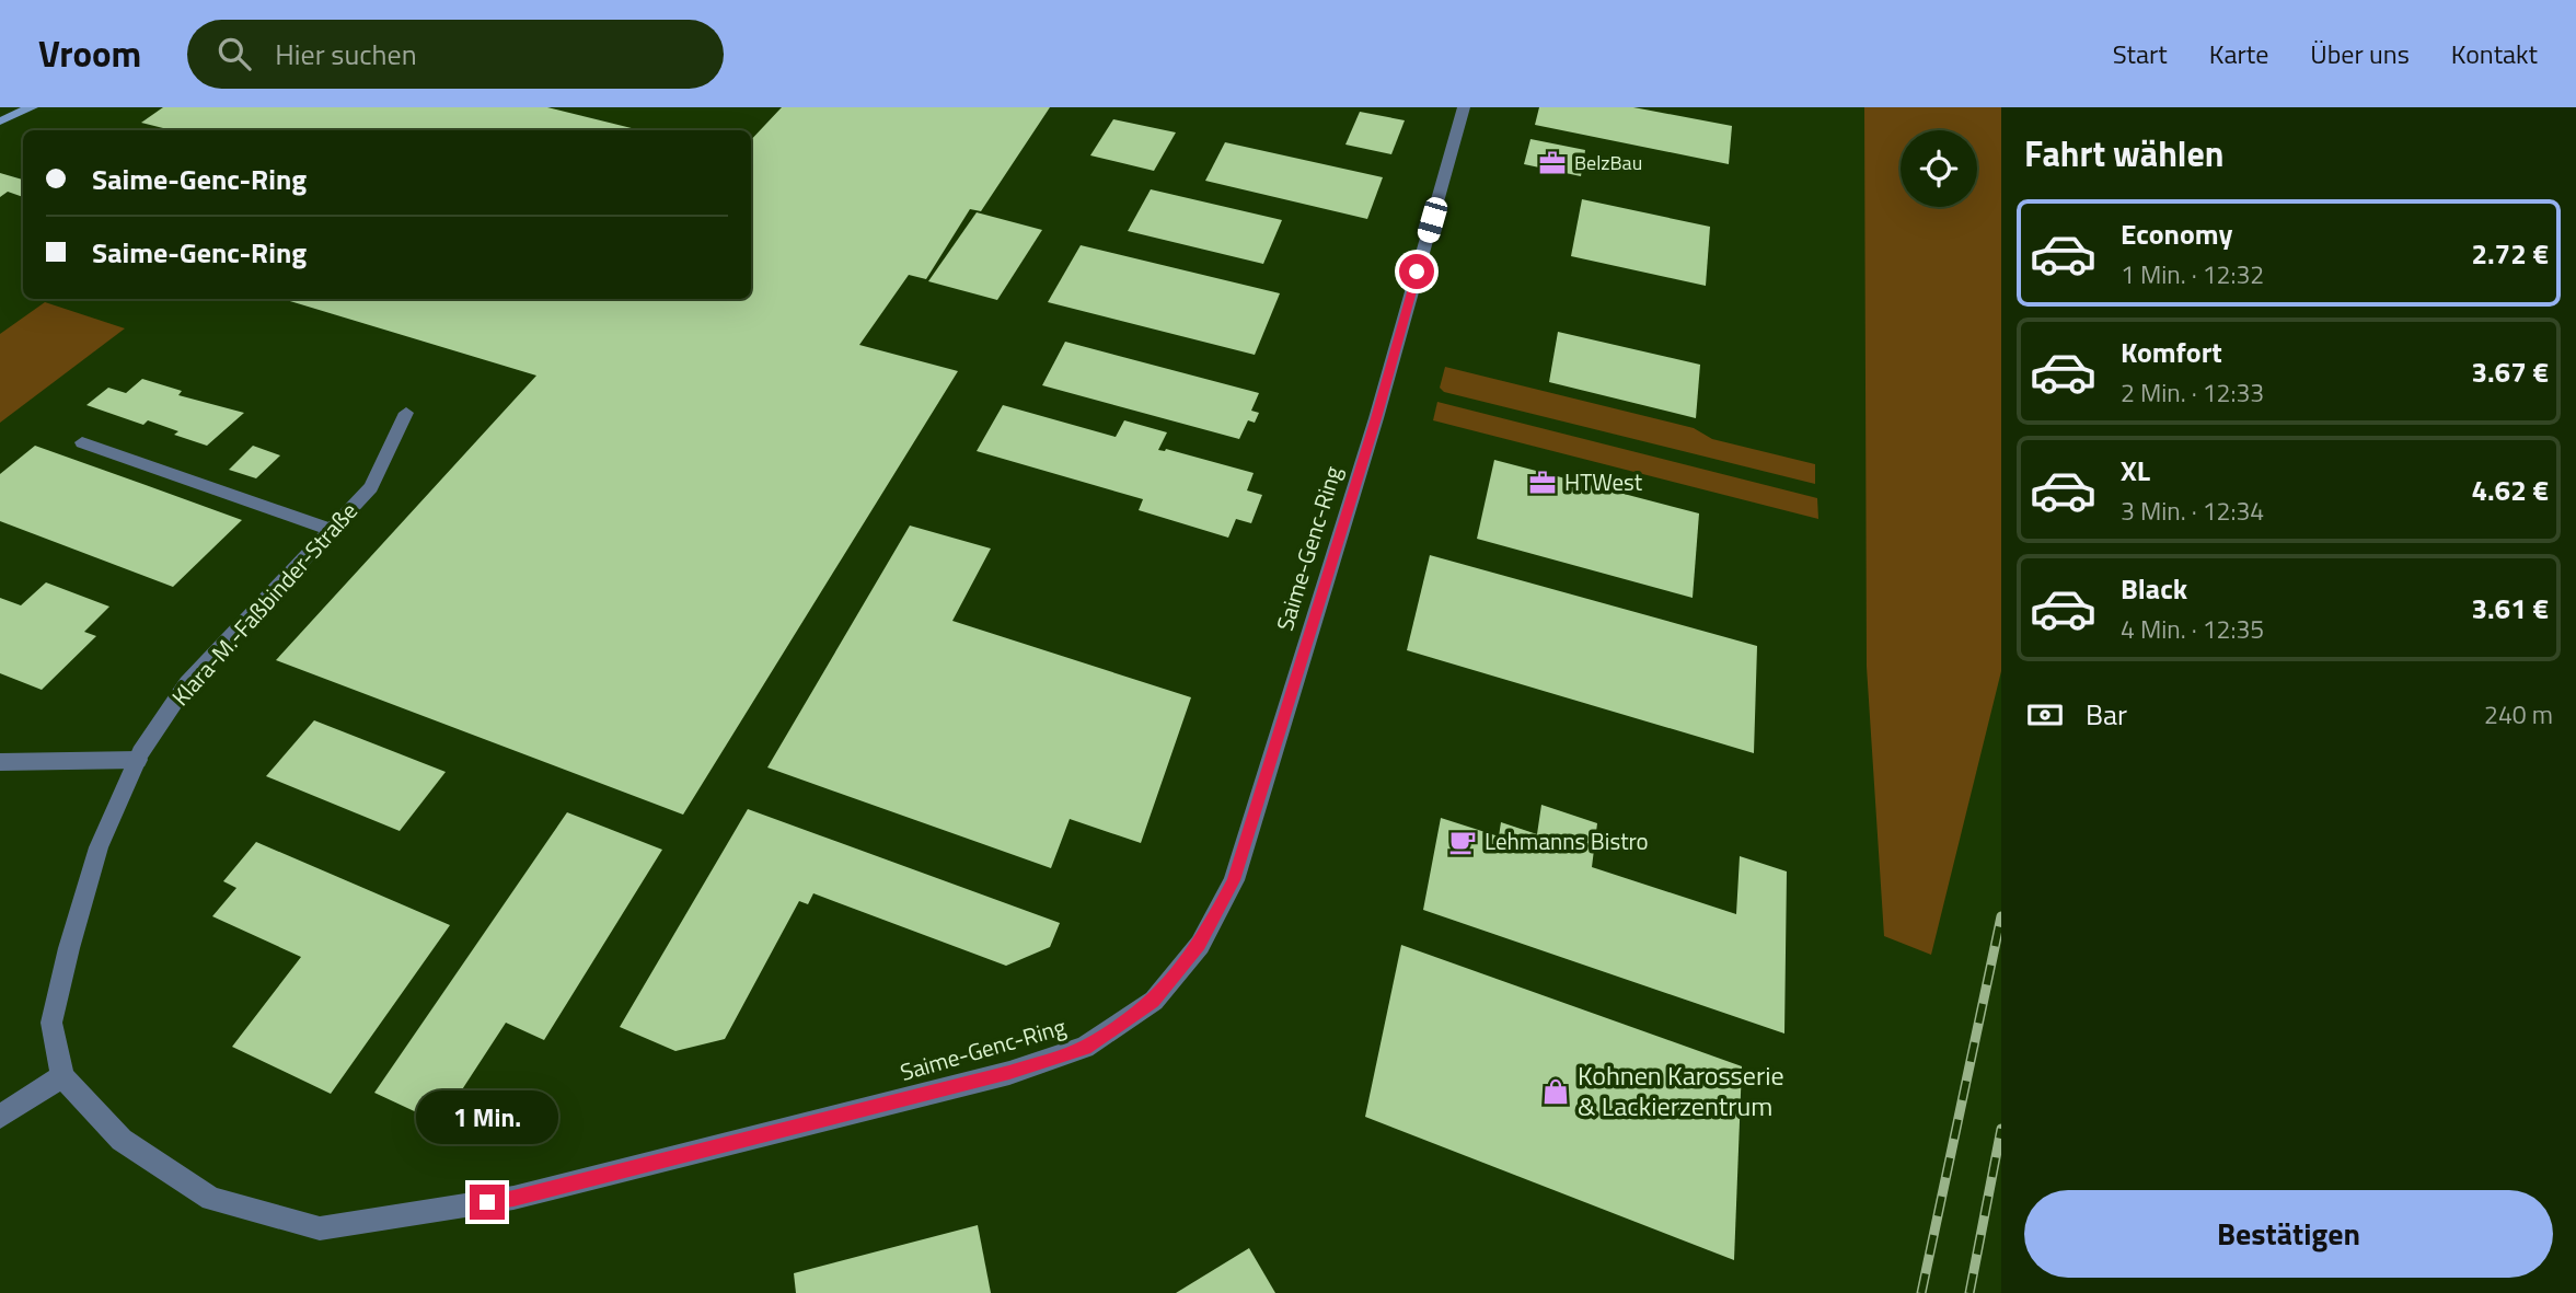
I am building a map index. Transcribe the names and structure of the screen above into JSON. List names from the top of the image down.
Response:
{
  "streets": {
    "street": ["Saime-Genc-Ring", "Klara-M.-Faßbinder-Straße"]
  },
  "crossings": [
    ["Saime-Genc-Ring", "Klara-M.-Faßbinder-Straße"]
  ],
  "places": {
    "office": ["BelzBau", "HTWest"],
    "cafe": ["Lehmanns Bistro"],
    "shop": ["Kohnen Karosserie & Lackierzentrum"]
  },
  "page": {
    "header": "Vroom",
    "search": "Hier suchen",
    "nav": [
      "Start",
      "Karte",
      "Über uns",
      "Kontakt"
    ],
    "heading": "Fahrt wählen",
    "banner": ["Saime-Genc-Ring", "Saime-Genc-Ring"],
    "list": [
      {
        "name": "Economy",
        "note": "1 Min. · 12:32",
        "value": "2.72 €"
      },
      {
        "name": "Komfort",
        "note": "2 Min. · 12:33",
        "value": "3.67 €"
      },
      {
        "name": "XL",
        "note": "3 Min. · 12:34",
        "value": "4.62 €"
      },
      {
        "name": "Black",
        "note": "4 Min. · 12:35",
        "value": "3.61 €"
      }
    ],
    "pay": ["Bar", "240 m"],
    "bubble": "1 Min.",
    "buttons": "Bestätigen"
  }
}
